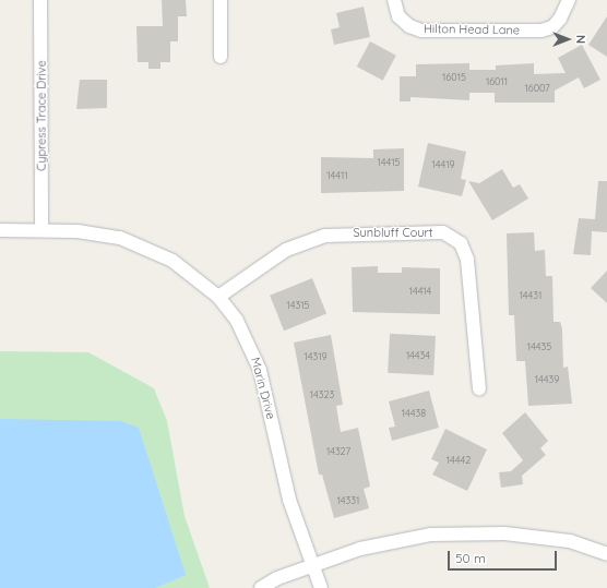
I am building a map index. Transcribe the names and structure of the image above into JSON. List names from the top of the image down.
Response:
{
  "streets": {
    "street": [
      "Hilton Head Lane",
      "Cypress Trace Drive",
      "Sunbluff Court",
      "Marin Drive"
    ]
  },
  "crossings": [
    ["Cypress Trace Drive", "Marin Drive"],
    ["Sunbluff Court", "Marin Drive"]
  ],
  "house_numbers": [
    "16015",
    "16011",
    "16007",
    "14415",
    "14419",
    "14411",
    "14414",
    "14431",
    "14315",
    "14435",
    "14434",
    "14319",
    "14439",
    "14323",
    "14438",
    "14327",
    "14442",
    "14331"
  ],
  "scale_bar": "50 m",
  "north": "right"
}
